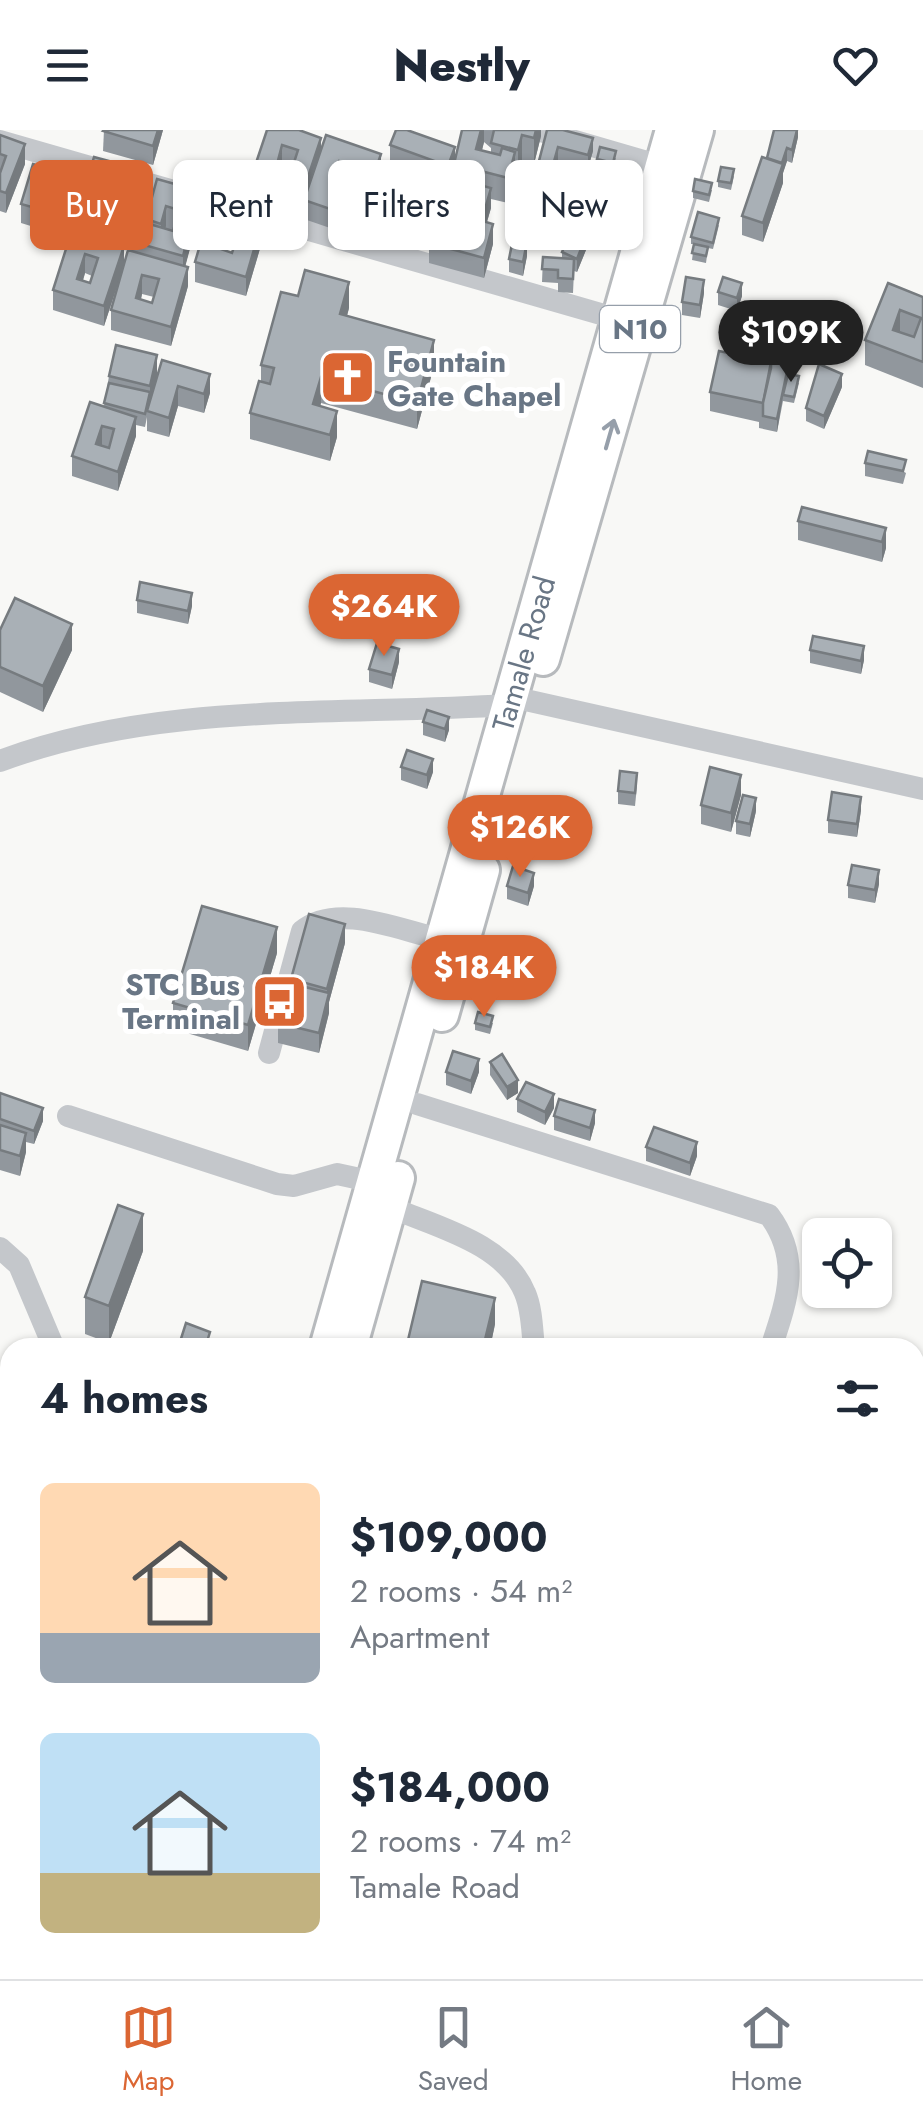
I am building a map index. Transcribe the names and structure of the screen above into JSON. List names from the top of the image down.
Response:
{
  "streets": {
    "highway": ["N10", "Tamale Road"]
  },
  "places": {
    "church": ["Fountain Gate Chapel"],
    "bus stop": ["STC Bus Terminal"]
  },
  "page": {
    "header": "Nestly",
    "chip": [
      "Buy",
      "Rent",
      "Filters",
      "New"
    ],
    "price": [
      "$109K",
      "$264K",
      "$126K",
      "$184K"
    ],
    "heading": "4 homes",
    "list": [
      {
        "name": "$109,000",
        "note": "2 rooms · 54 m² · Apartment"
      },
      {
        "name": "$184,000",
        "note": "2 rooms · 74 m² · Tamale Road"
      }
    ],
    "tabs": ["Map", "Saved", "Home"]
  }
}
